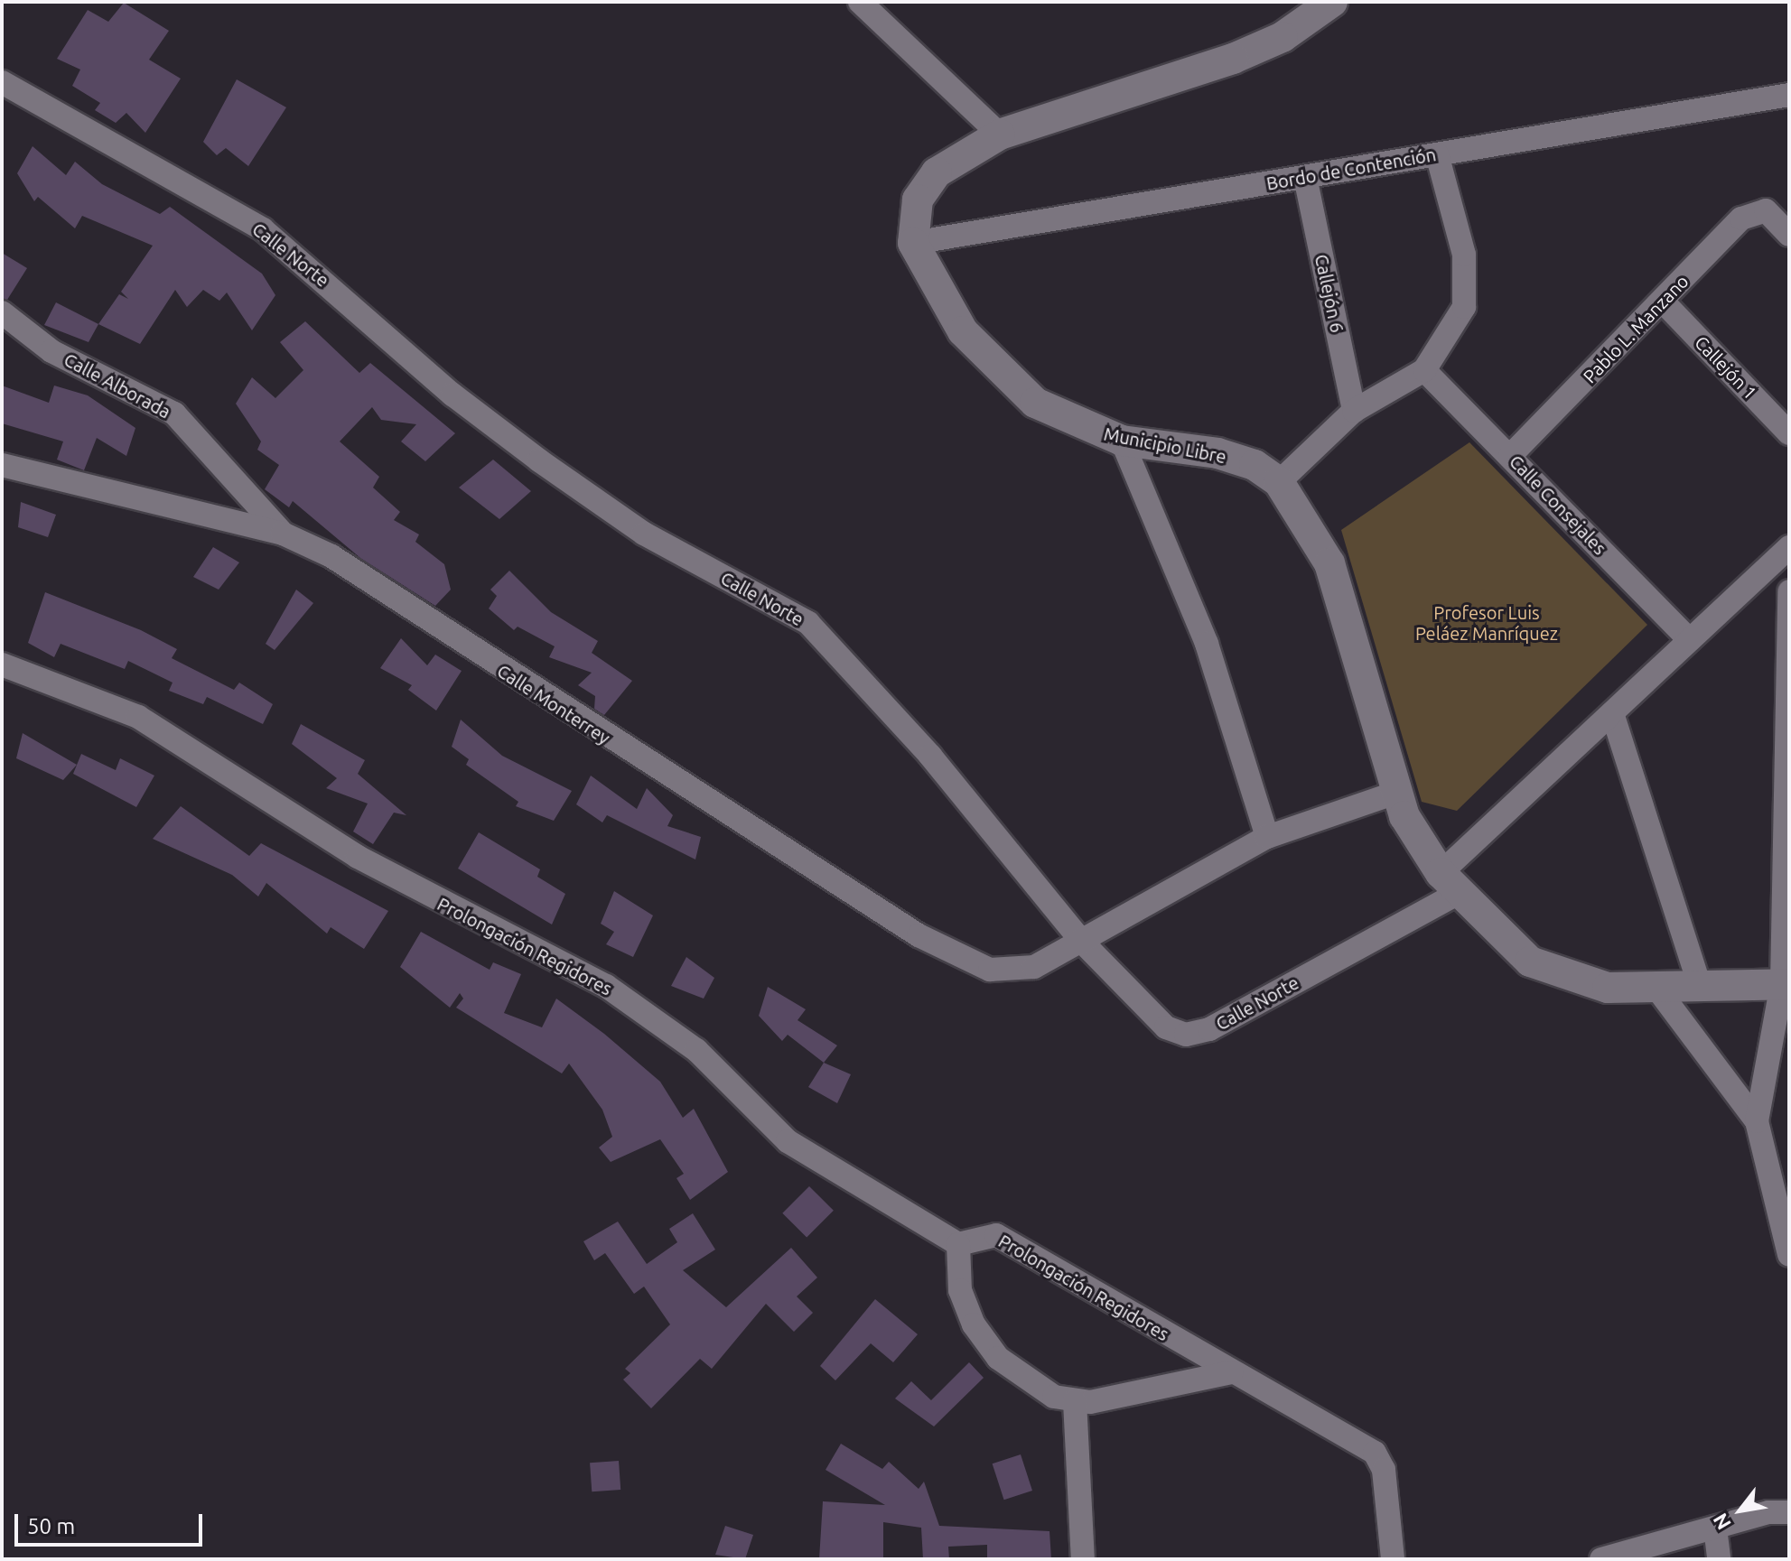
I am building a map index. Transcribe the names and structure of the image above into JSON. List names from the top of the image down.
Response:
{
  "streets": {
    "street": [
      "Bordo de Contención",
      "Calle Norte",
      "Callejón 6",
      "Pablo L. Manzano",
      "Callejón 1",
      "Calle Alborada",
      "Municipio Libre",
      "Calle Consejales",
      "Calle Monterrey",
      "Prolongación Regidores"
    ]
  },
  "crossings": [
    ["Bordo de Contención", "Callejón 6"],
    ["Bordo de Contención", "Municipio Libre"],
    ["Calle Norte", "Municipio Libre"],
    ["Calle Norte", "Calle Consejales"],
    ["Calle Norte", "Calle Monterrey"],
    ["Pablo L. Manzano", "Callejón 1"],
    ["Pablo L. Manzano", "Calle Consejales"],
    ["Calle Alborada", "Calle Monterrey"],
    ["Municipio Libre", "Calle Monterrey"]
  ],
  "parks": ["Profesor Luis Peláez Manríquez"],
  "scale_bar": "50 m",
  "north": "bottom left"
}
